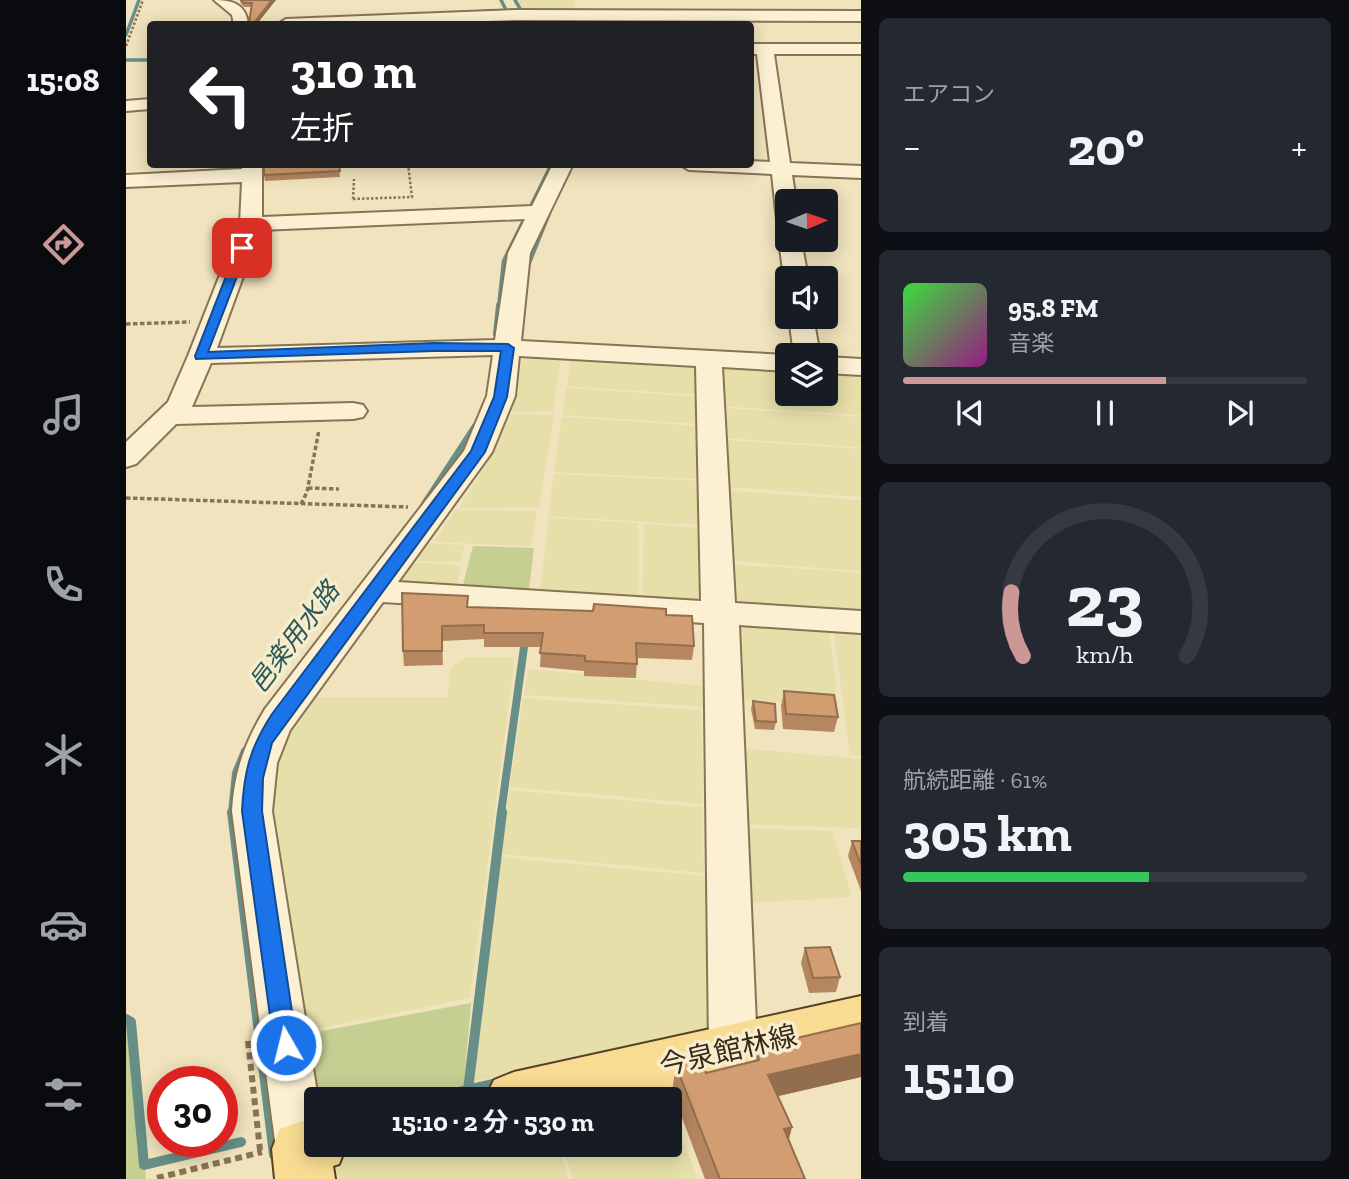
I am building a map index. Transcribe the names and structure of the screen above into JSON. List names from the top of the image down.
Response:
{
  "streets": {
    "main road": ["今泉館林線"]
  },
  "water": ["邑楽用水路"],
  "north": "right",
  "page": {
    "tabs": "15:08",
    "tile": [
      "エアコン",
      ["航続距離 · 61%", "305 km"],
      ["到着", "15:10"]
    ],
    "turn": ["310 m", "左折"],
    "heat": ["−", "20°", "+"],
    "song": ["95.8 FM", "音楽"],
    "limit": "30",
    "trip": "15:10 · 2 分 · 530 m",
    "gauge": ["23", "km/h"]
  }
}
